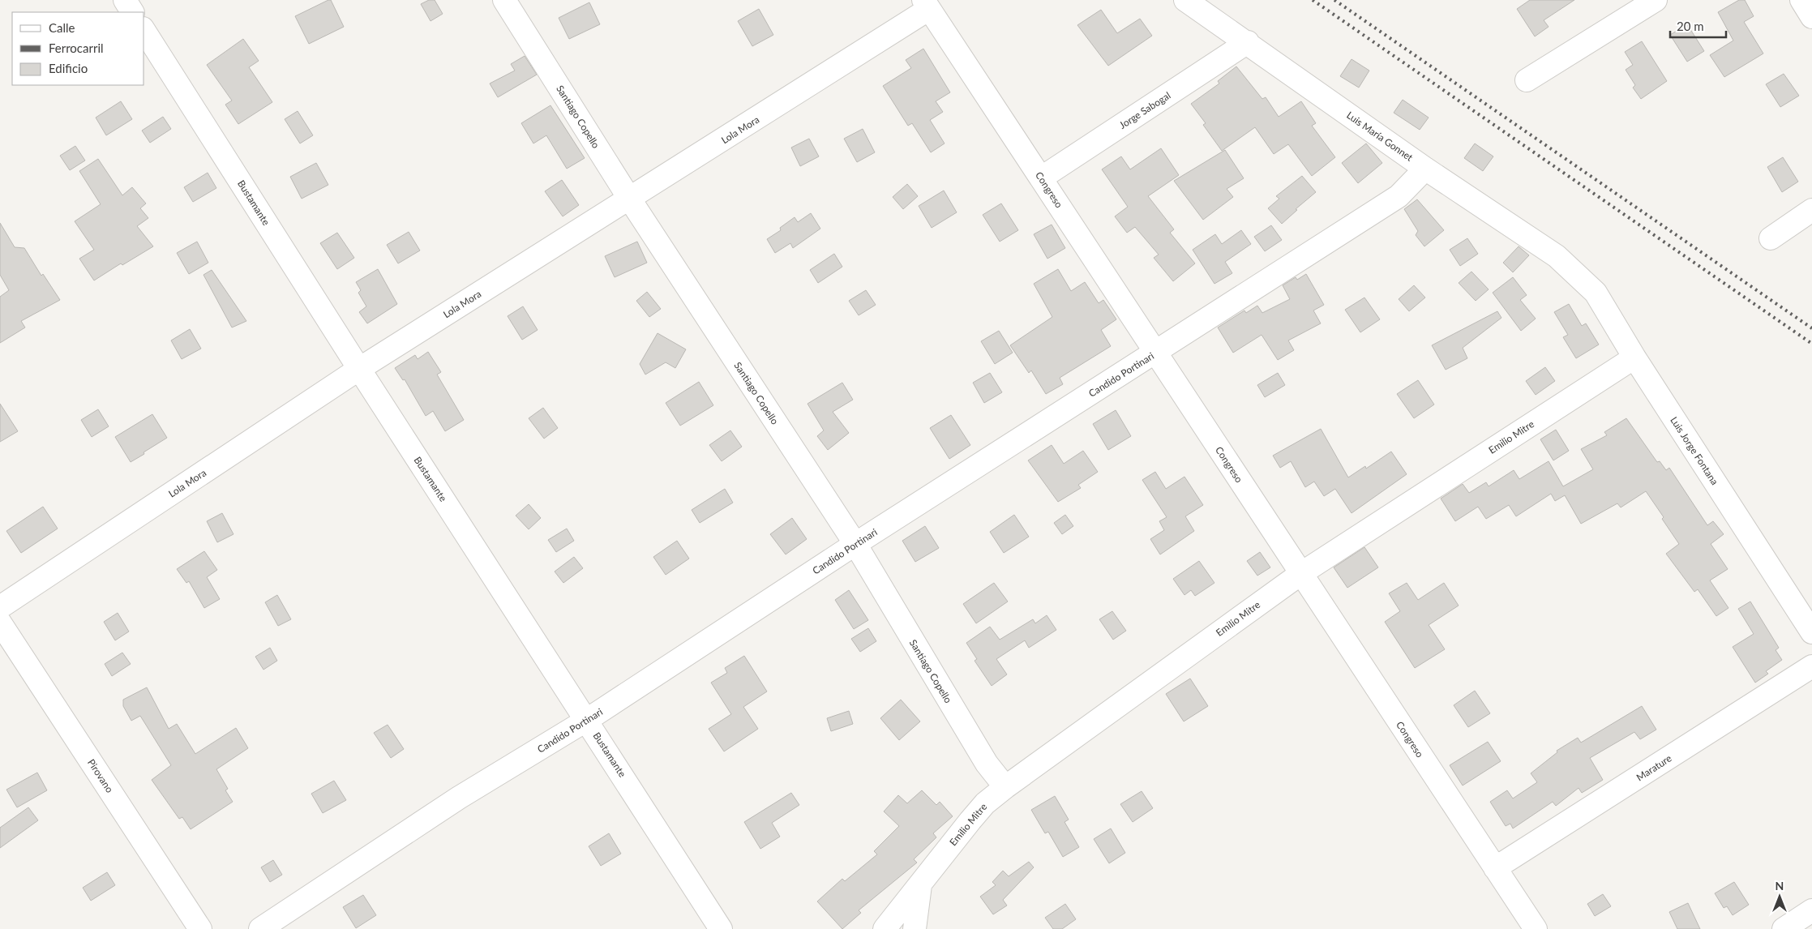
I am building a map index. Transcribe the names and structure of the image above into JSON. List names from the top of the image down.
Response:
{
  "streets": {
    "street": [
      "Jorge Sabogal",
      "Santiago Copello",
      "Lola Mora",
      "Luis María Gonnet",
      "Congreso",
      "Bustamante",
      "Candido Portinari",
      "Emilio Mitre",
      "Luis Jorge Fontana",
      "Marature",
      "Pirovano"
    ]
  },
  "crossings": [
    ["Jorge Sabogal", "Luis María Gonnet"],
    ["Jorge Sabogal", "Congreso"],
    ["Santiago Copello", "Lola Mora"],
    ["Santiago Copello", "Candido Portinari"],
    ["Santiago Copello", "Emilio Mitre"],
    ["Lola Mora", "Congreso"],
    ["Lola Mora", "Bustamante"],
    ["Luis María Gonnet", "Candido Portinari"],
    ["Luis María Gonnet", "Luis Jorge Fontana"],
    ["Congreso", "Candido Portinari"],
    ["Congreso", "Emilio Mitre"],
    ["Congreso", "Marature"],
    ["Bustamante", "Candido Portinari"],
    ["Emilio Mitre", "Luis Jorge Fontana"]
  ],
  "legend": ["Calle", "Ferrocarril", "Edificio"],
  "scale_bar": "20 m",
  "north": "top"
}
